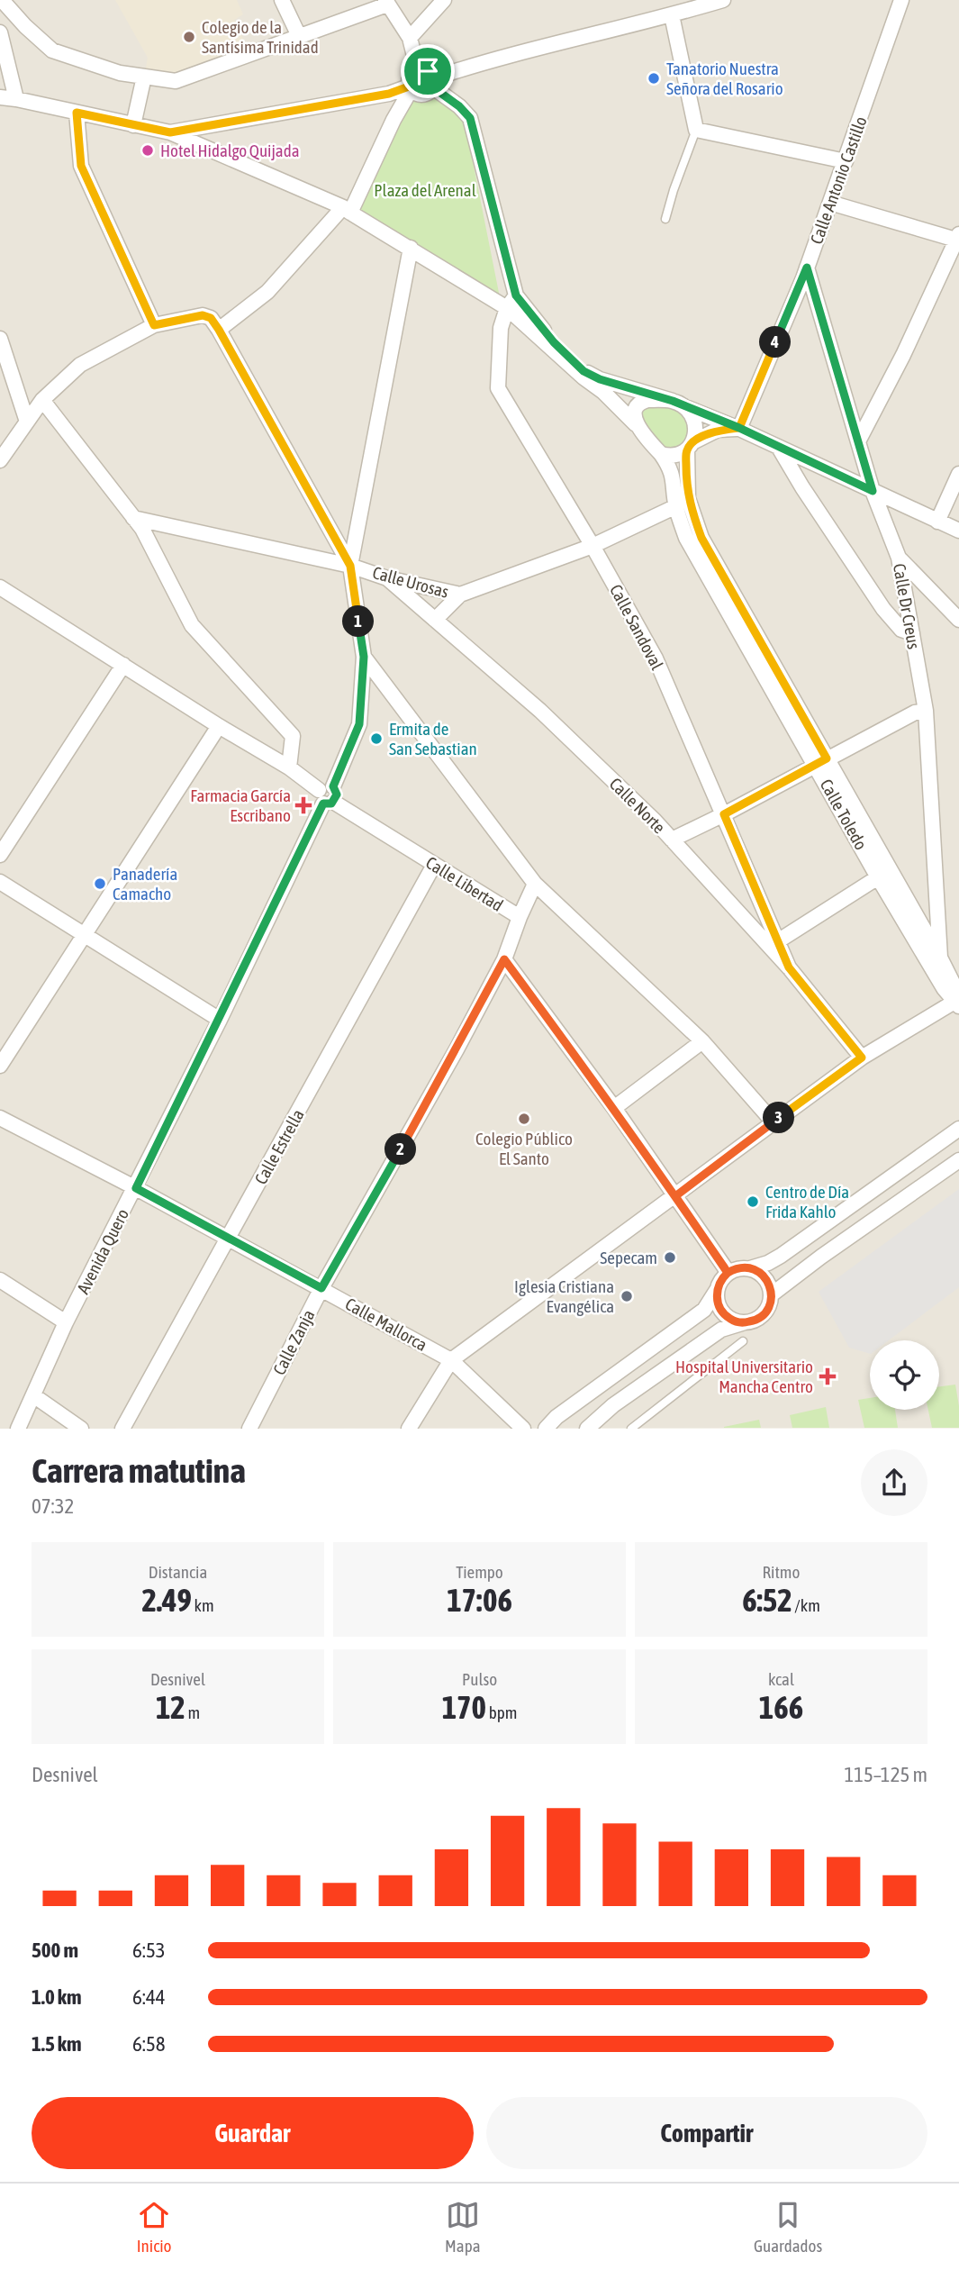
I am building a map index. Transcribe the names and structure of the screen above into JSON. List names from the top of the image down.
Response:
{
  "streets": {
    "street": [
      "Calle Antonio Castillo",
      "Calle Urosas",
      "Calle Dr Creus",
      "Calle Sandoval",
      "Calle Norte",
      "Calle Toledo",
      "Calle Libertad",
      "Calle Estrella",
      "Avenida Quero",
      "Calle Mallorca",
      "Calle Zanja"
    ]
  },
  "crossings": [
    ["Calle Antonio Castillo", "Calle Dr Creus"],
    ["Calle Urosas", "Calle Sandoval"],
    ["Calle Urosas", "Calle Norte"],
    ["Calle Urosas", "Calle Toledo"],
    ["Calle Dr Creus", "Calle Toledo"],
    ["Calle Sandoval", "Calle Norte"],
    ["Calle Libertad", "Calle Estrella"],
    ["Calle Libertad", "Avenida Quero"],
    ["Calle Libertad", "Calle Zanja"],
    ["Calle Estrella", "Calle Mallorca"],
    ["Avenida Quero", "Calle Mallorca"],
    ["Calle Mallorca", "Calle Zanja"]
  ],
  "parks": ["Plaza del Arenal"],
  "places": {
    "other": [
      "Colegio de la Santísima Trinidad",
      "Tanatorio Nuestra Señora del Rosario",
      "Hotel Hidalgo Quijada",
      "Ermita de San Sebastian",
      "Panadería Camacho",
      "Colegio Público El Santo",
      "Centro de Día Frida Kahlo",
      "Sepecam",
      "Iglesia Cristiana Evangélica"
    ],
    "health": ["Farmacia García Escribano", "Hospital Universitario Mancha Centro"]
  },
  "page": {
    "pins": [
      "4",
      "1",
      "3",
      "2"
    ],
    "heading": ["Carrera matutina", "07:32"],
    "stats": [
      ["Distancia", "2.49 km"],
      ["Tiempo", "17:06"],
      ["Ritmo", "6:52 /km"],
      ["Desnivel", "12 m"],
      ["Pulso", "170 bpm"],
      ["kcal", "166"]
    ],
    "chart": ["Desnivel", "115–125 m"],
    "list": [
      {
        "name": "500 m",
        "note": "6:53"
      },
      {
        "name": "1.0 km",
        "note": "6:44"
      },
      {
        "name": "1.5 km",
        "note": "6:58"
      }
    ],
    "buttons": ["Guardar", "Compartir"],
    "tabs": ["Inicio", "Mapa", "Guardados"]
  }
}
